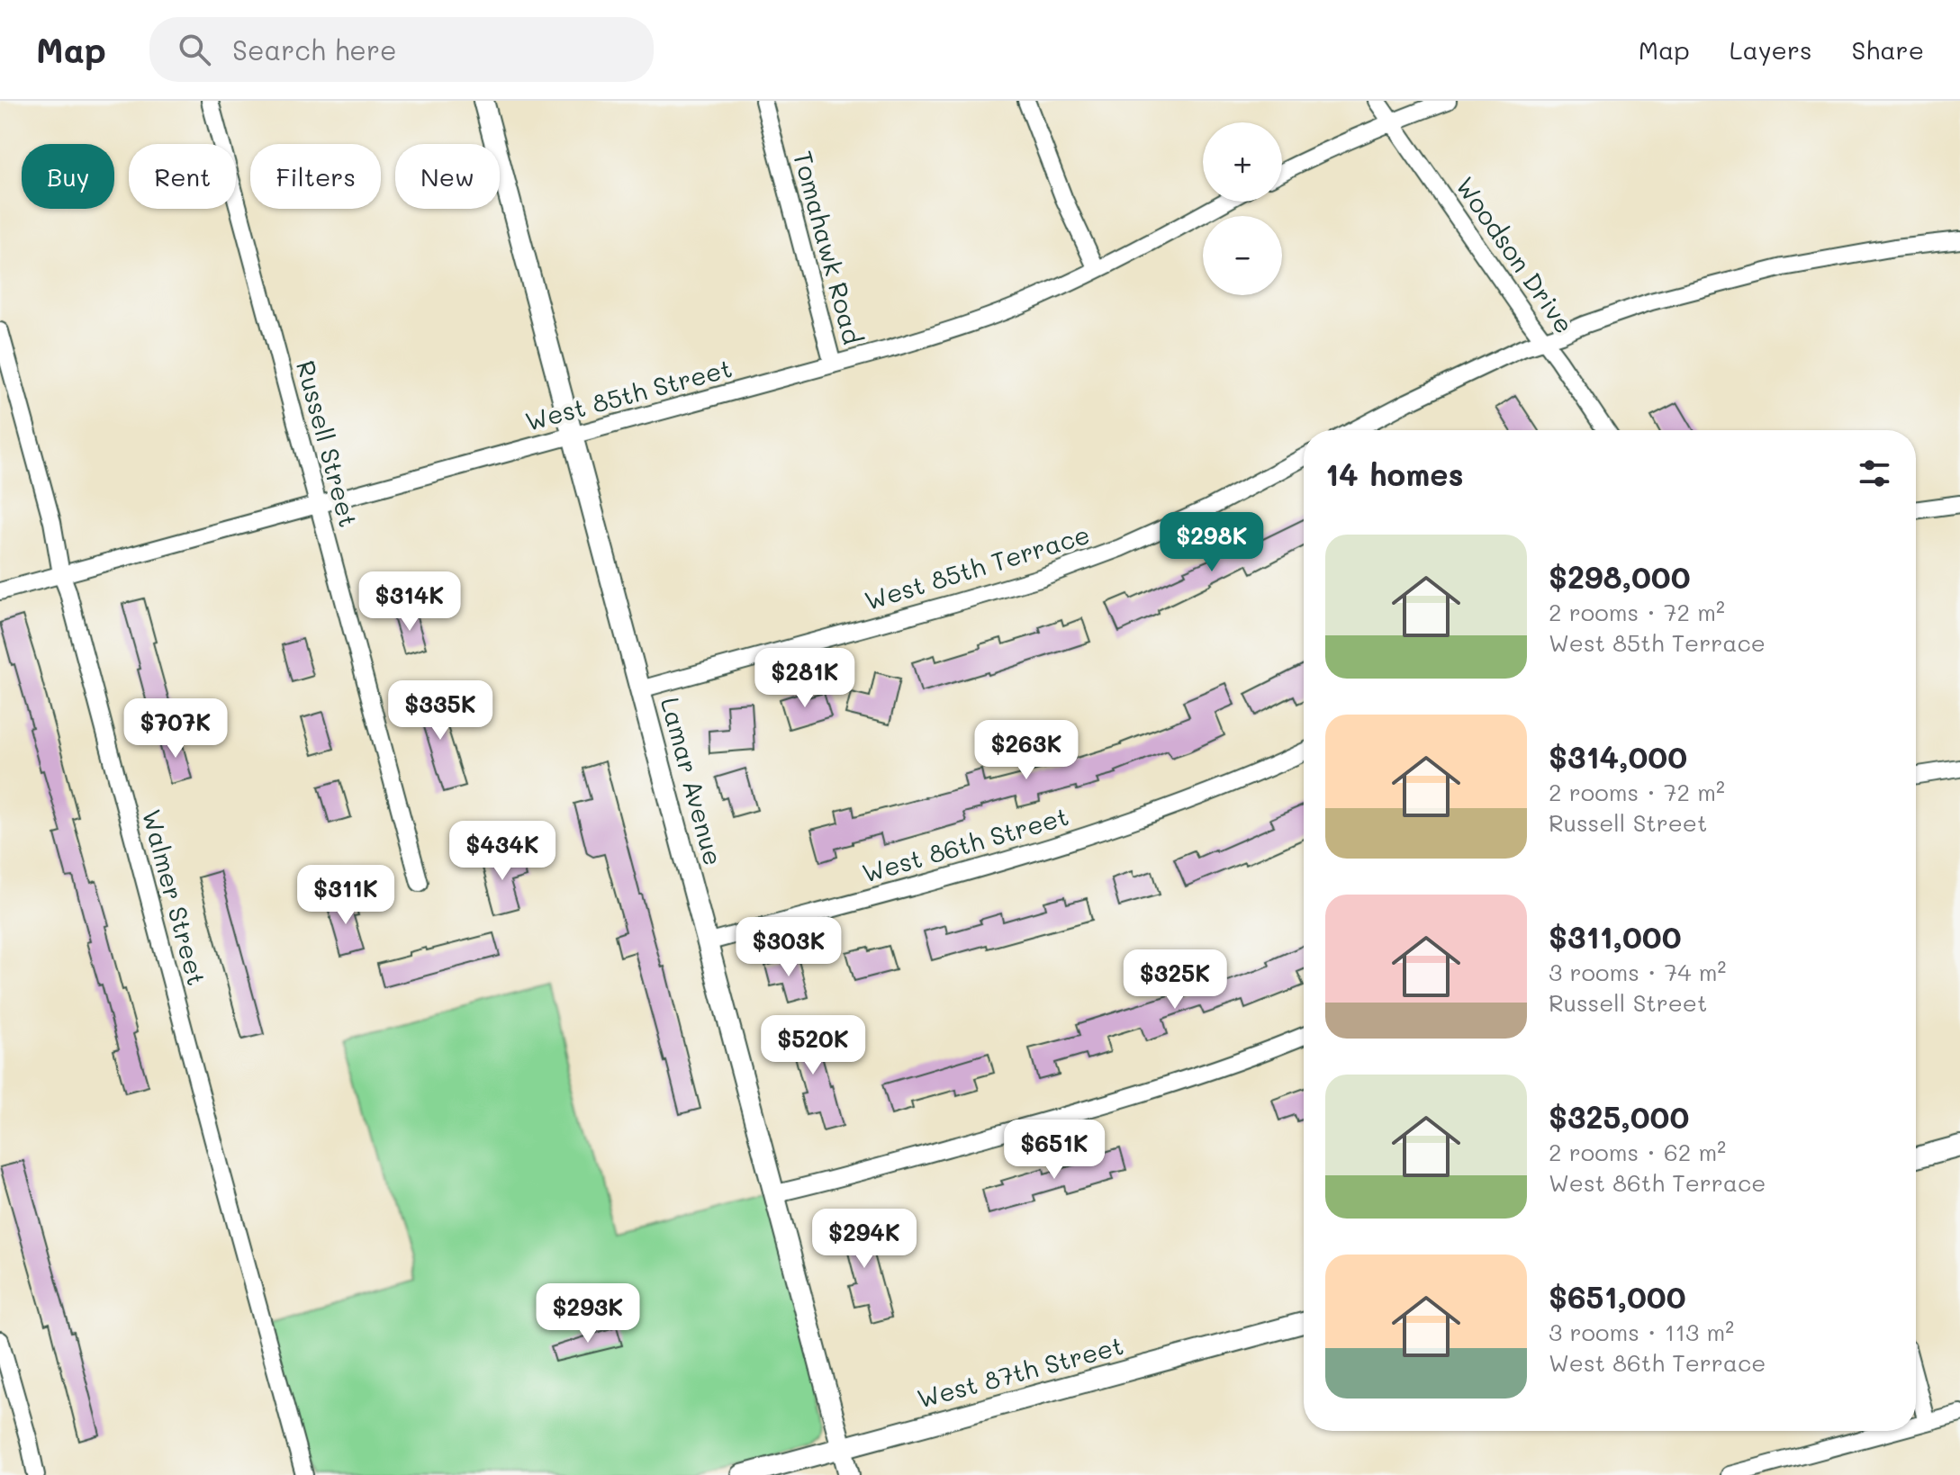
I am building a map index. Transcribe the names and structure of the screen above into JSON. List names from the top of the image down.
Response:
{
  "streets": {
    "street": [
      "Tomahawk Road",
      "Woodson Drive",
      "West 85th Street",
      "Russell Street",
      "West 85th Terrace",
      "Lamar Avenue",
      "West 86th Street",
      "Walmer Street",
      "West 87th Street"
    ]
  },
  "crossings": [
    ["Tomahawk Road", "West 85th Street"],
    ["West 85th Street", "Russell Street"],
    ["West 85th Street", "Lamar Avenue"],
    ["West 85th Street", "Walmer Street"],
    ["West 85th Terrace", "Lamar Avenue"],
    ["Lamar Avenue", "West 86th Street"],
    ["Lamar Avenue", "West 87th Street"]
  ],
  "page": {
    "header": "Map",
    "search": "Search here",
    "nav": ["Map", "Layers", "Share"],
    "map_buttons": ["+", "−"],
    "chip": [
      "Buy",
      "Rent",
      "Filters",
      "New"
    ],
    "heading": "14 homes",
    "price": [
      "$298K",
      "$314K",
      "$281K",
      "$335K",
      "$707K",
      "$263K",
      "$434K",
      "$311K",
      "$303K",
      "$325K",
      "$520K",
      "$651K",
      "$294K",
      "$293K"
    ],
    "list": [
      {
        "name": "$298,000",
        "note": "2 rooms · 72 m² · West 85th Terrace"
      },
      {
        "name": "$314,000",
        "note": "2 rooms · 72 m² · Russell Street"
      },
      {
        "name": "$311,000",
        "note": "3 rooms · 74 m² · Russell Street"
      },
      {
        "name": "$325,000",
        "note": "2 rooms · 62 m² · West 86th Terrace"
      },
      {
        "name": "$651,000",
        "note": "3 rooms · 113 m² · West 86th Terrace"
      }
    ]
  }
}
